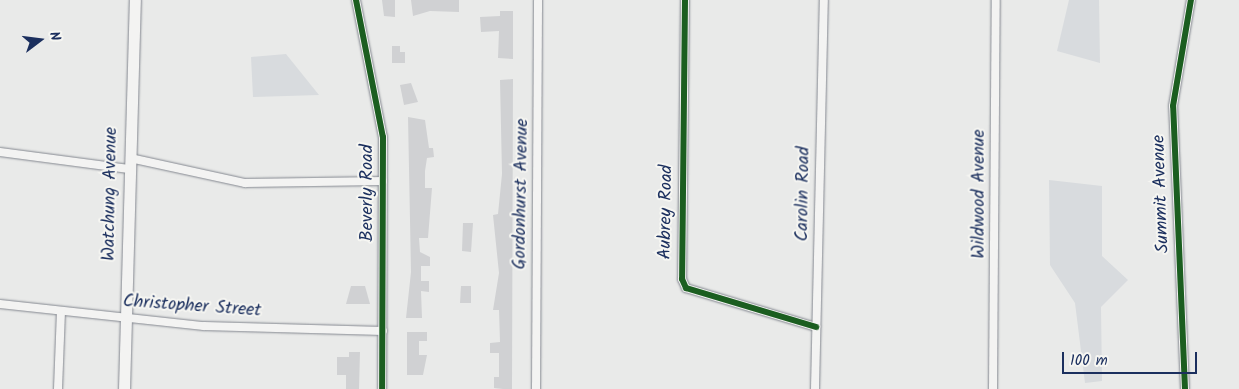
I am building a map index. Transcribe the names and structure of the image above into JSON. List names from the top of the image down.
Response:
{
  "streets": {
    "main road": ["Watchung Avenue"],
    "street": [
      "Beverly Road",
      "Gordonhurst Avenue",
      "Carolin Road",
      "Wildwood Avenue",
      "Summit Avenue",
      "Aubrey Road",
      "Christopher Street"
    ]
  },
  "crossings": [
    ["Beverly Road", "Christopher Street"],
    ["Watchung Avenue", "Christopher Street"],
    ["Carolin Road", "Aubrey Road"]
  ],
  "scale_bar": "100 m",
  "north": "right"
}
